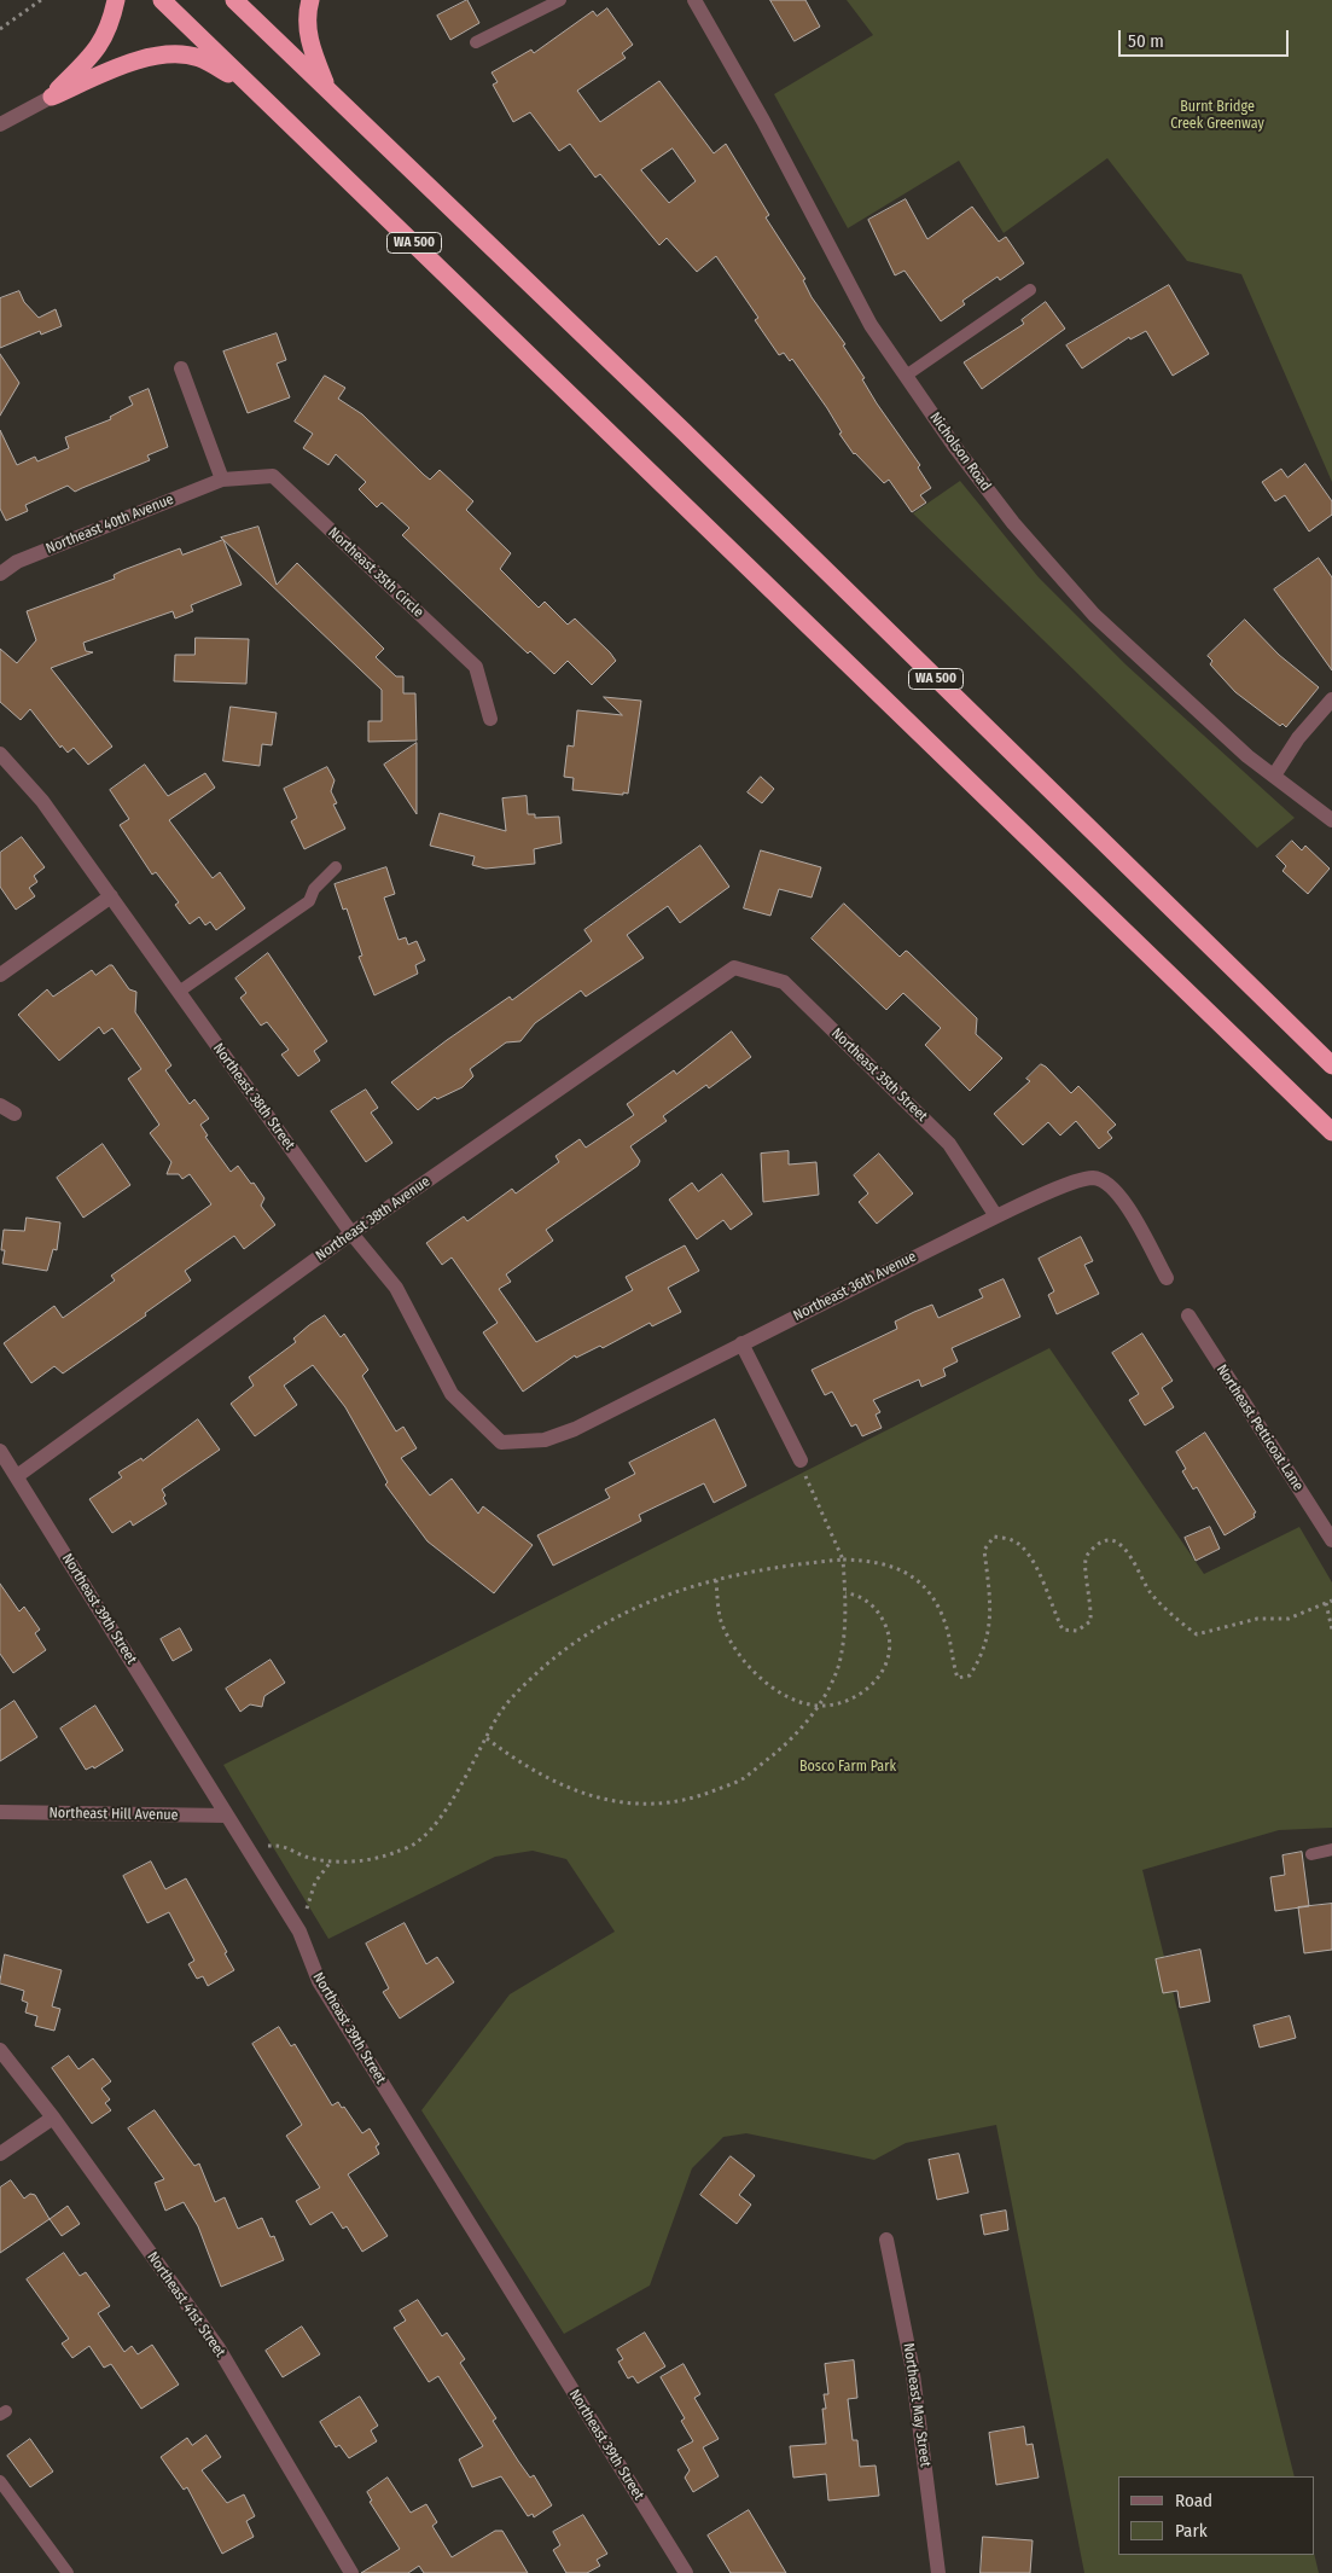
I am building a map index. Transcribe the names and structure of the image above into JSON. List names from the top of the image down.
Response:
{
  "streets": {
    "highway": ["WA 500"],
    "street": [
      "Nicholson Road",
      "Northeast 40th Avenue",
      "Northeast 35th Circle",
      "Northeast 35th Street",
      "Northeast 38th Street",
      "Northeast 38th Avenue",
      "Northeast 36th Avenue",
      "Northeast Petticoat Lane",
      "Northeast 39th Street",
      "Northeast Hill Avenue",
      "Northeast 41st Street",
      "Northeast May Street"
    ]
  },
  "crossings": [
    ["Northeast 40th Avenue", "Northeast 35th Circle"],
    ["Northeast 35th Street", "Northeast 38th Avenue"],
    ["Northeast 35th Street", "Northeast 36th Avenue"],
    ["Northeast 38th Street", "Northeast 38th Avenue"],
    ["Northeast 38th Street", "Northeast 36th Avenue"],
    ["Northeast 38th Avenue", "Northeast 39th Street"],
    ["Northeast 39th Street", "Northeast Hill Avenue"]
  ],
  "parks": ["Burnt Bridge Creek Greenway", "Bosco Farm Park"],
  "legend": ["Road", "Park"],
  "scale_bar": "50 m"
}
